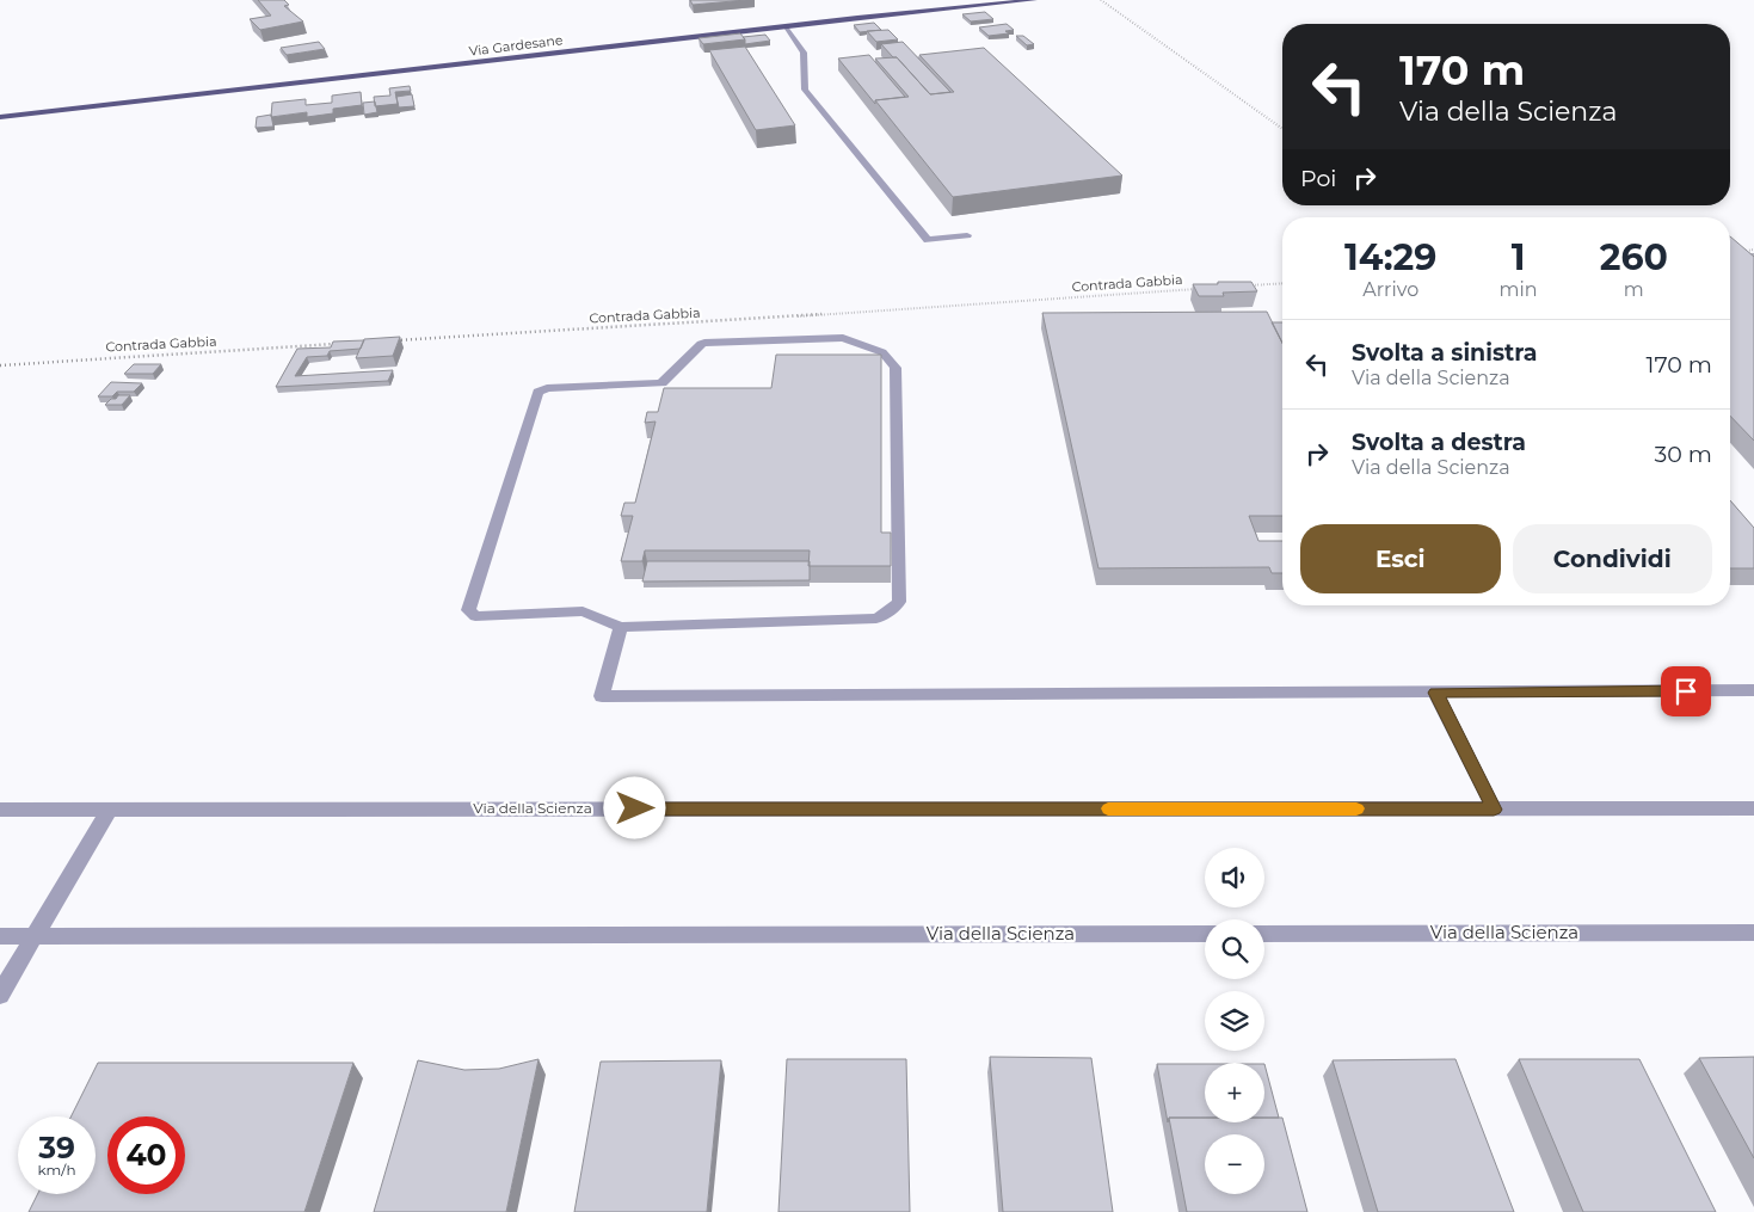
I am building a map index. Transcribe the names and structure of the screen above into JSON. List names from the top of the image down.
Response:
{
  "streets": {
    "main road": ["Via Gardesane"],
    "street": ["Via della Scienza"],
    "path": ["Contrada Gabbia"]
  },
  "page": {
    "turn": ["170 m", "Via della Scienza"],
    "then": "Poi",
    "eta": [
      "14:29",
      "Arrivo",
      "1",
      "min",
      "260",
      "m"
    ],
    "list": [
      {
        "name": "Svolta a sinistra",
        "note": "Via della Scienza",
        "value": "170 m"
      },
      {
        "name": "Svolta a destra",
        "note": "Via della Scienza",
        "value": "30 m"
      }
    ],
    "buttons": ["Esci", "Condividi"],
    "map_buttons": ["+", "−"],
    "speed": "39 km/h",
    "limit": "40"
  }
}
